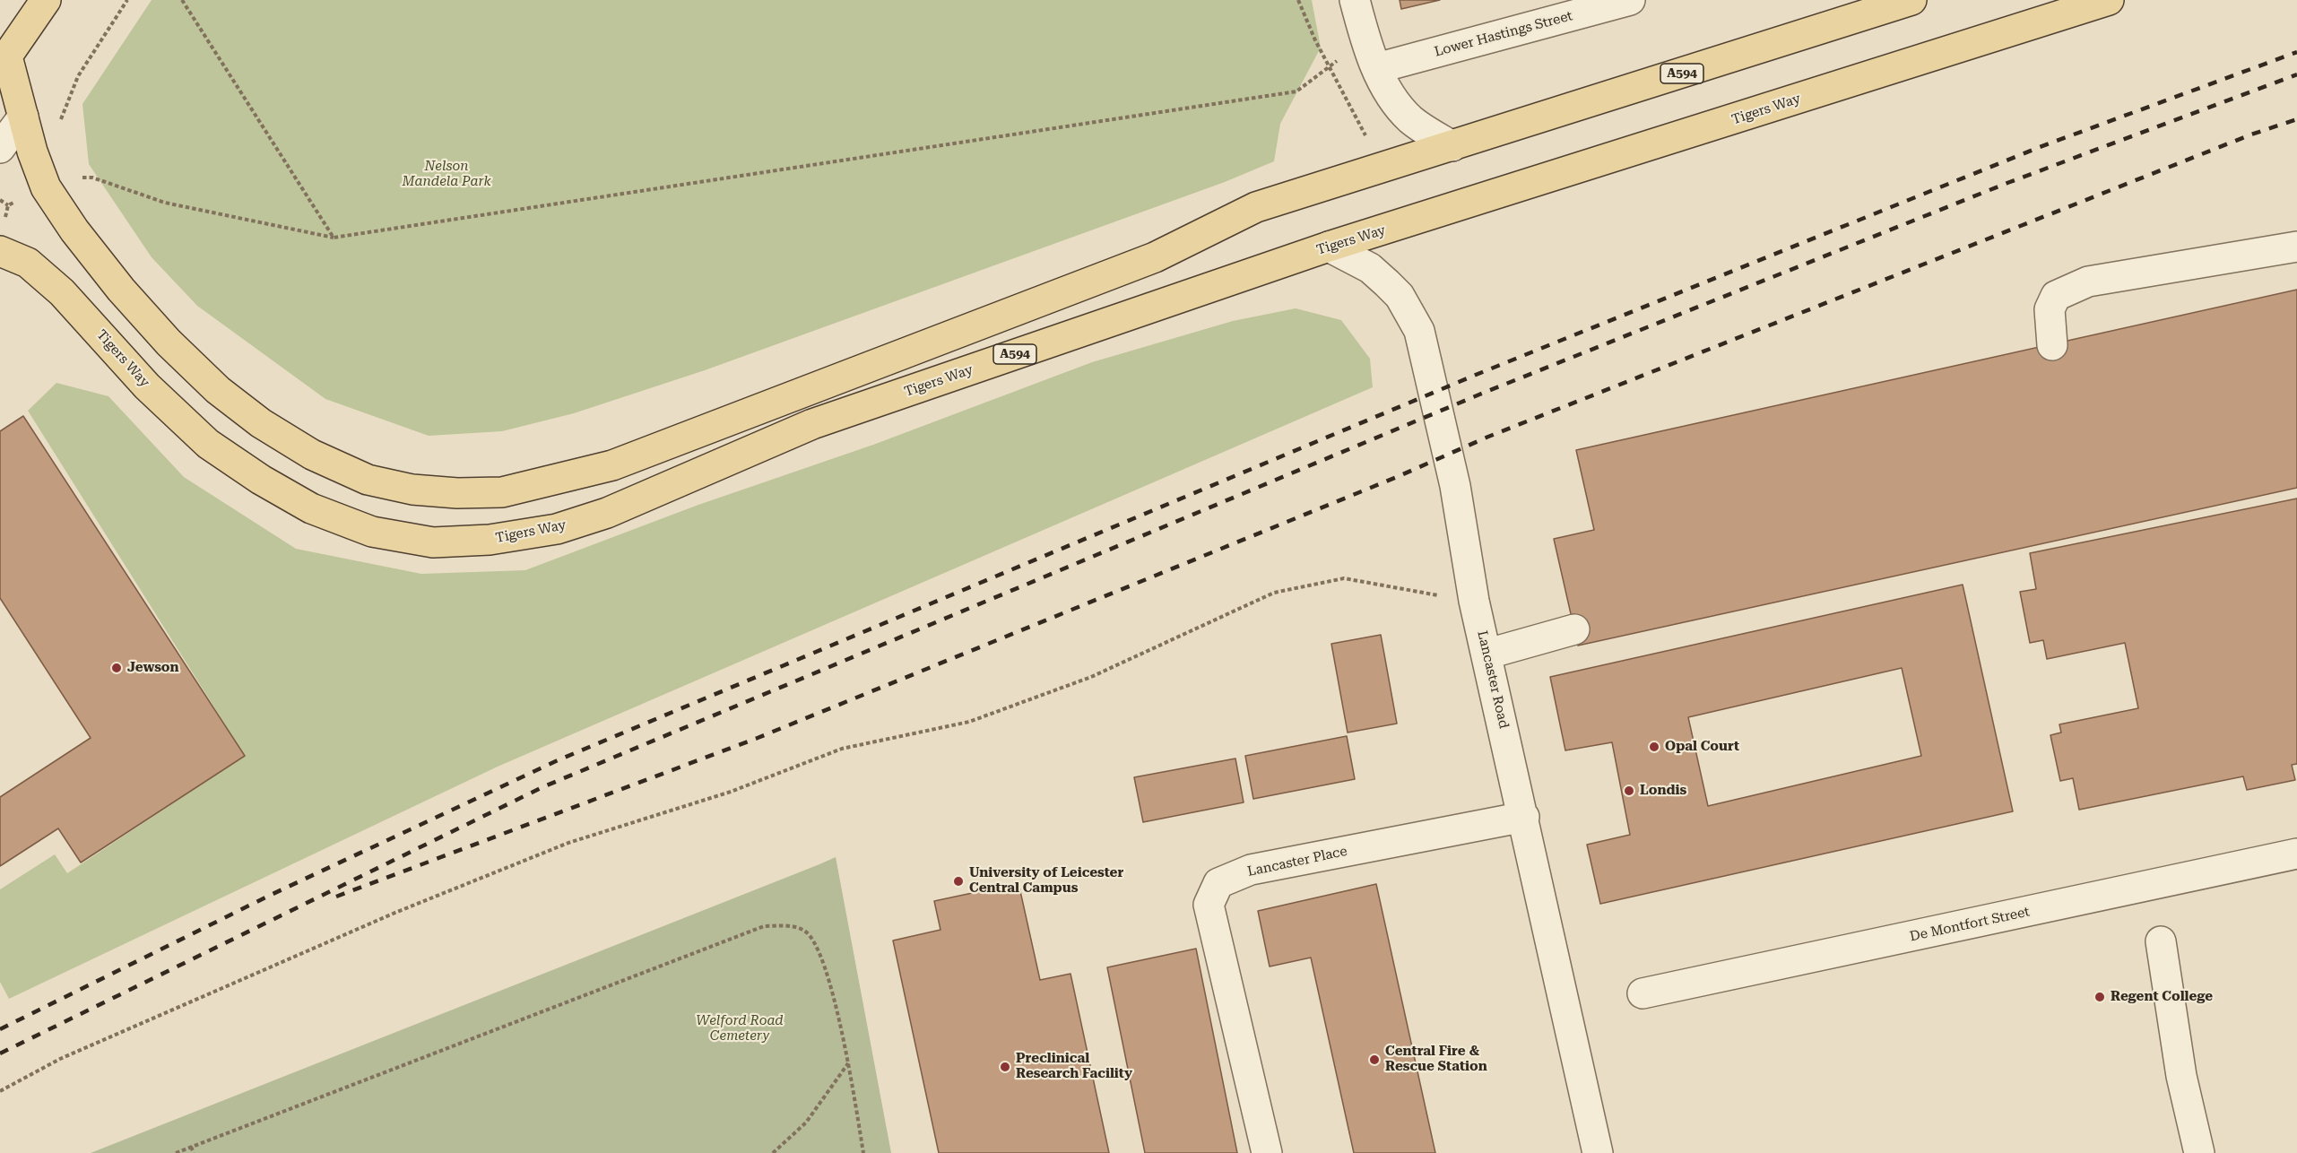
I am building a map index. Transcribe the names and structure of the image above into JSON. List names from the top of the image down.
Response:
{
  "streets": {
    "main road": ["A594", "Tigers Way"],
    "street": [
      "Lower Hastings Street",
      "Lancaster Road",
      "Lancaster Place",
      "De Montfort Street"
    ]
  },
  "crossings": [
    ["Tigers Way", "Lancaster Road"],
    ["Lancaster Road", "Lancaster Place"]
  ],
  "parks": ["Nelson Mandela Park", "Welford Road Cemetery"],
  "places": [
    "Jewson",
    "Opal Court",
    "Londis",
    "University of Leicester Central Campus",
    "Regent College",
    "Central Fire & Rescue Station",
    "Preclinical Research Facility"
  ]
}
